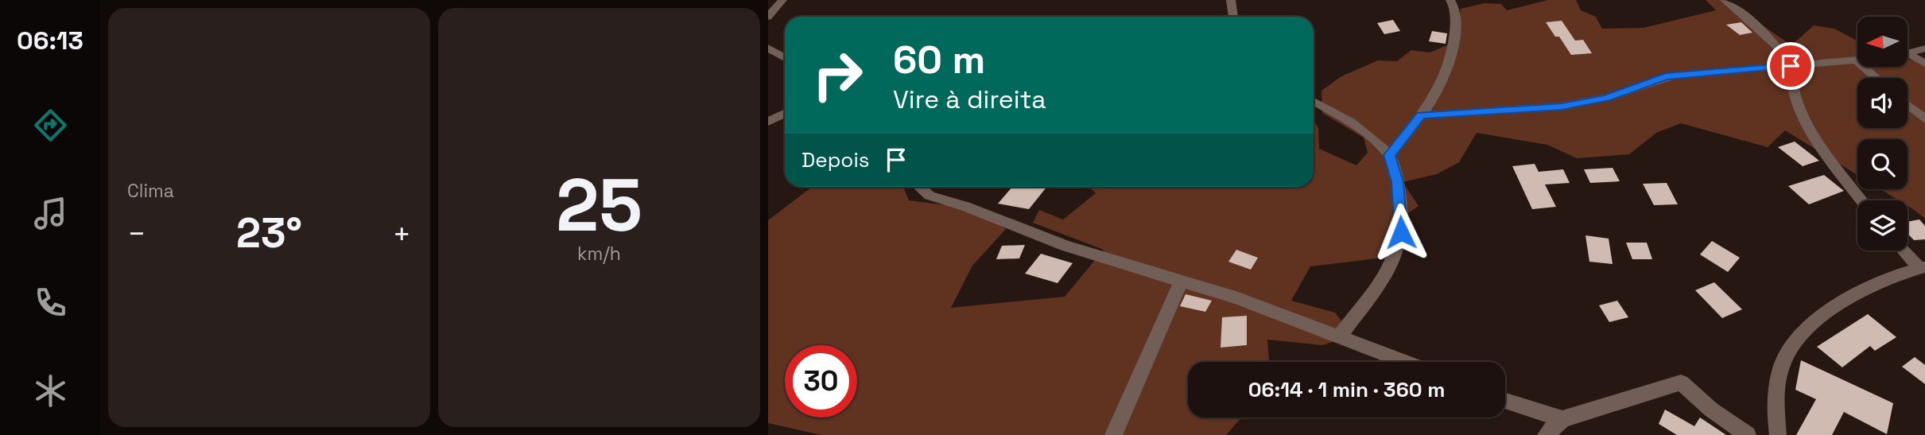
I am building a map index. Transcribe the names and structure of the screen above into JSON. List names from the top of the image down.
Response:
{
  "north": "left",
  "page": {
    "tabs": "06:13",
    "tile": [
      "Clima",
      ["25", "km/h"]
    ],
    "turn": ["60 m", "Vire à direita"],
    "then": "Depois",
    "heat": ["−", "23°", "+"],
    "limit": "30",
    "trip": "06:14 · 1 min · 360 m"
  }
}
